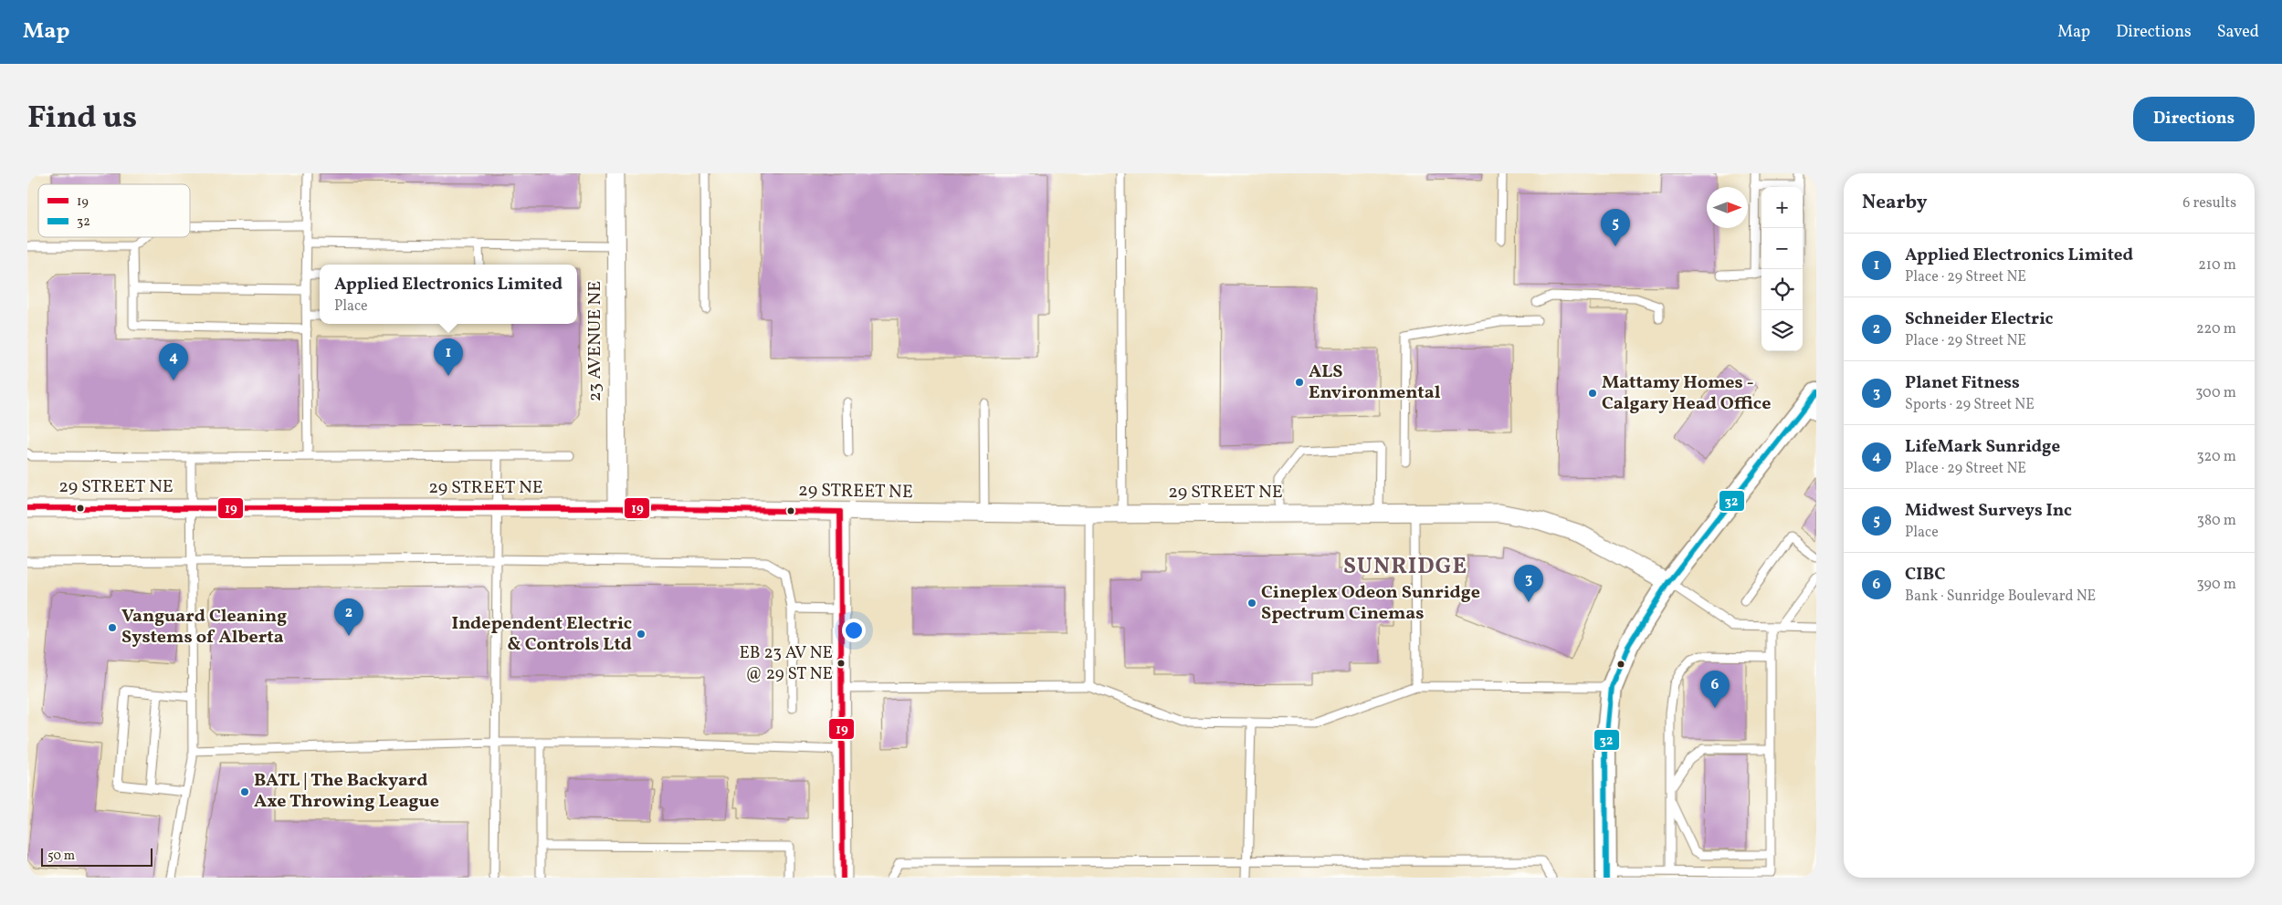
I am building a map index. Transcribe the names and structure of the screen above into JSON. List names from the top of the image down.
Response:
{
  "streets": {
    "street": ["23 AVENUE NE", "29 STREET NE"]
  },
  "crossings": [
    ["23 AVENUE NE", "29 STREET NE"]
  ],
  "districts": ["SUNRIDGE"],
  "places": [
    "ALS Environmental",
    "Mattamy Homes - Calgary Head Office",
    "Cineplex Odeon Sunridge Spectrum Cinemas",
    "Vanguard Cleaning Systems of Alberta",
    "Independent Electric & Controls Ltd",
    "EB 23 AV NE @ 29 ST NE",
    "BATL | The Backyard Axe Throwing League"
  ],
  "lines": ["transit line 32", "transit line 19"],
  "legend": ["19", "32"],
  "scale_bar": "50 m",
  "north": "right",
  "page": {
    "header": "Map",
    "nav": ["Map", "Directions", "Saved"],
    "title": "Find us",
    "buttons": "Directions",
    "heading": ["Nearby", "6 results"],
    "map_buttons": ["+", "−"],
    "pins": [
      "5",
      "1",
      "4",
      "3",
      "2",
      "6"
    ],
    "list": [
      {
        "mark": "1",
        "name": "Applied Electronics Limited",
        "note": "Place · 29 Street NE",
        "value": "210 m"
      },
      {
        "mark": "2",
        "name": "Schneider Electric",
        "note": "Place · 29 Street NE",
        "value": "220 m"
      },
      {
        "mark": "3",
        "name": "Planet Fitness",
        "note": "Sports · 29 Street NE",
        "value": "300 m"
      },
      {
        "mark": "4",
        "name": "LifeMark Sunridge",
        "note": "Place · 29 Street NE",
        "value": "320 m"
      },
      {
        "mark": "5",
        "name": "Midwest Surveys Inc",
        "note": "Place",
        "value": "380 m"
      },
      {
        "mark": "6",
        "name": "CIBC",
        "note": "Bank · Sunridge Boulevard NE",
        "value": "390 m"
      }
    ],
    "popup": ["Applied Electronics Limited", "Place"],
    "scale": "50 m"
  }
}
